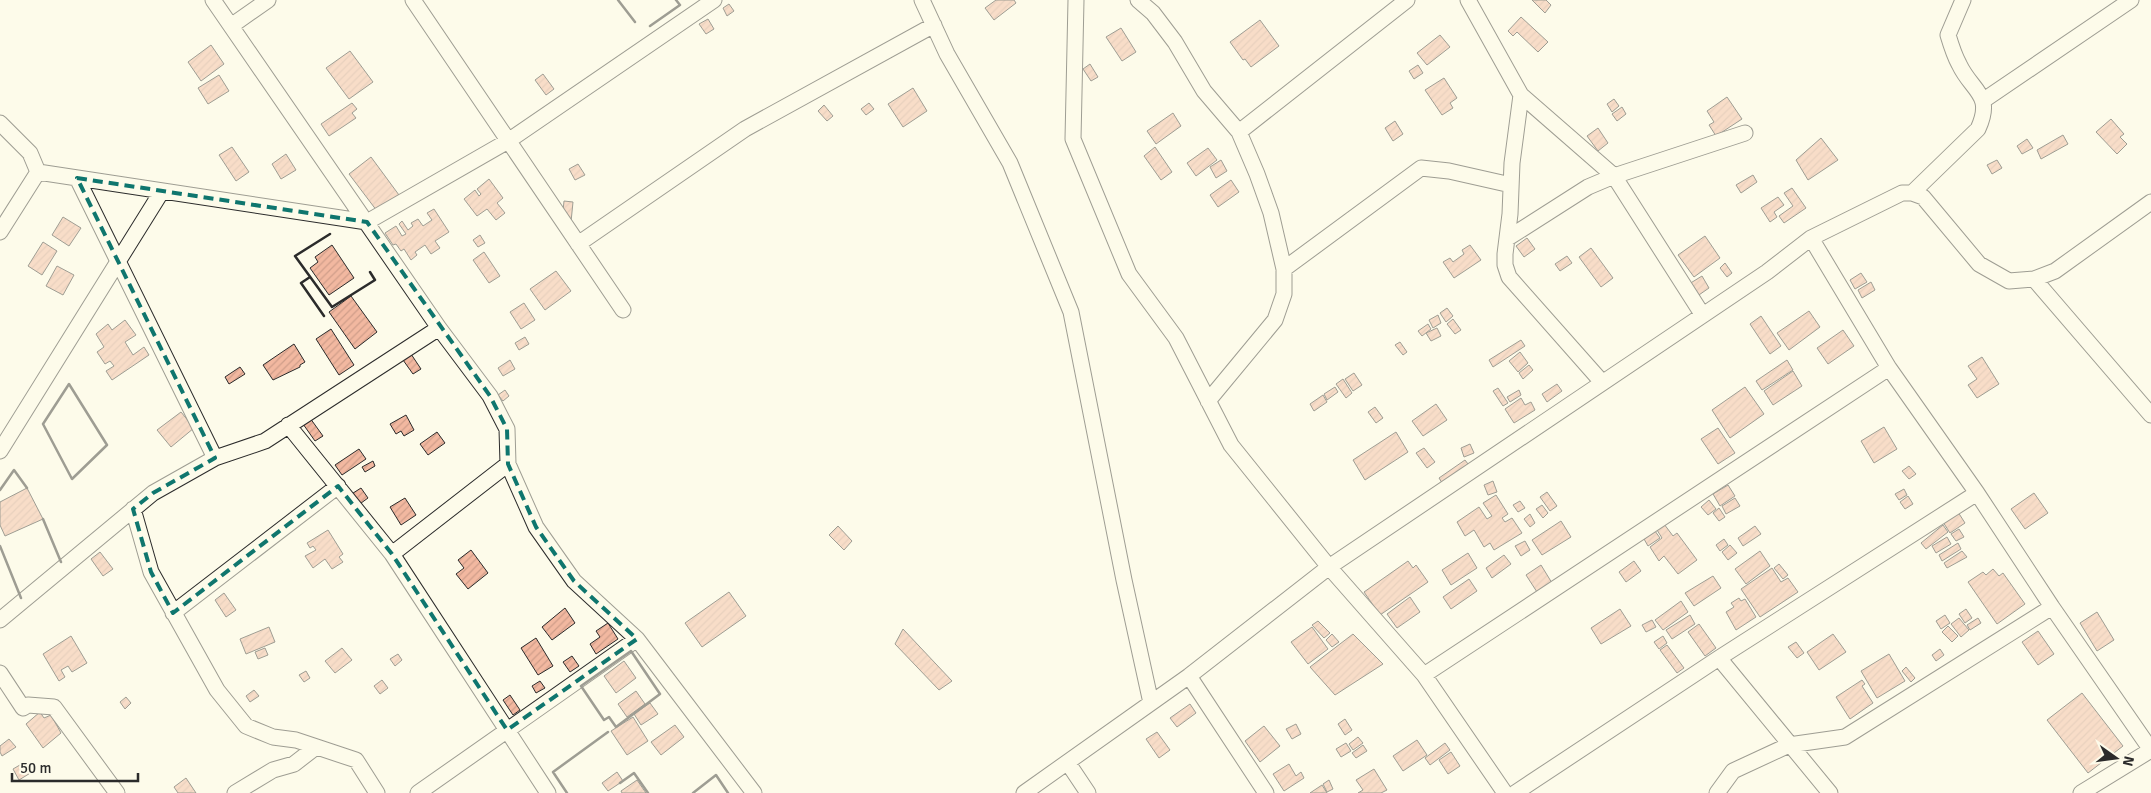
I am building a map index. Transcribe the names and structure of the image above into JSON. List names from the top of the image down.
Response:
{
  "scale_bar": "50 m",
  "north": "right"
}
